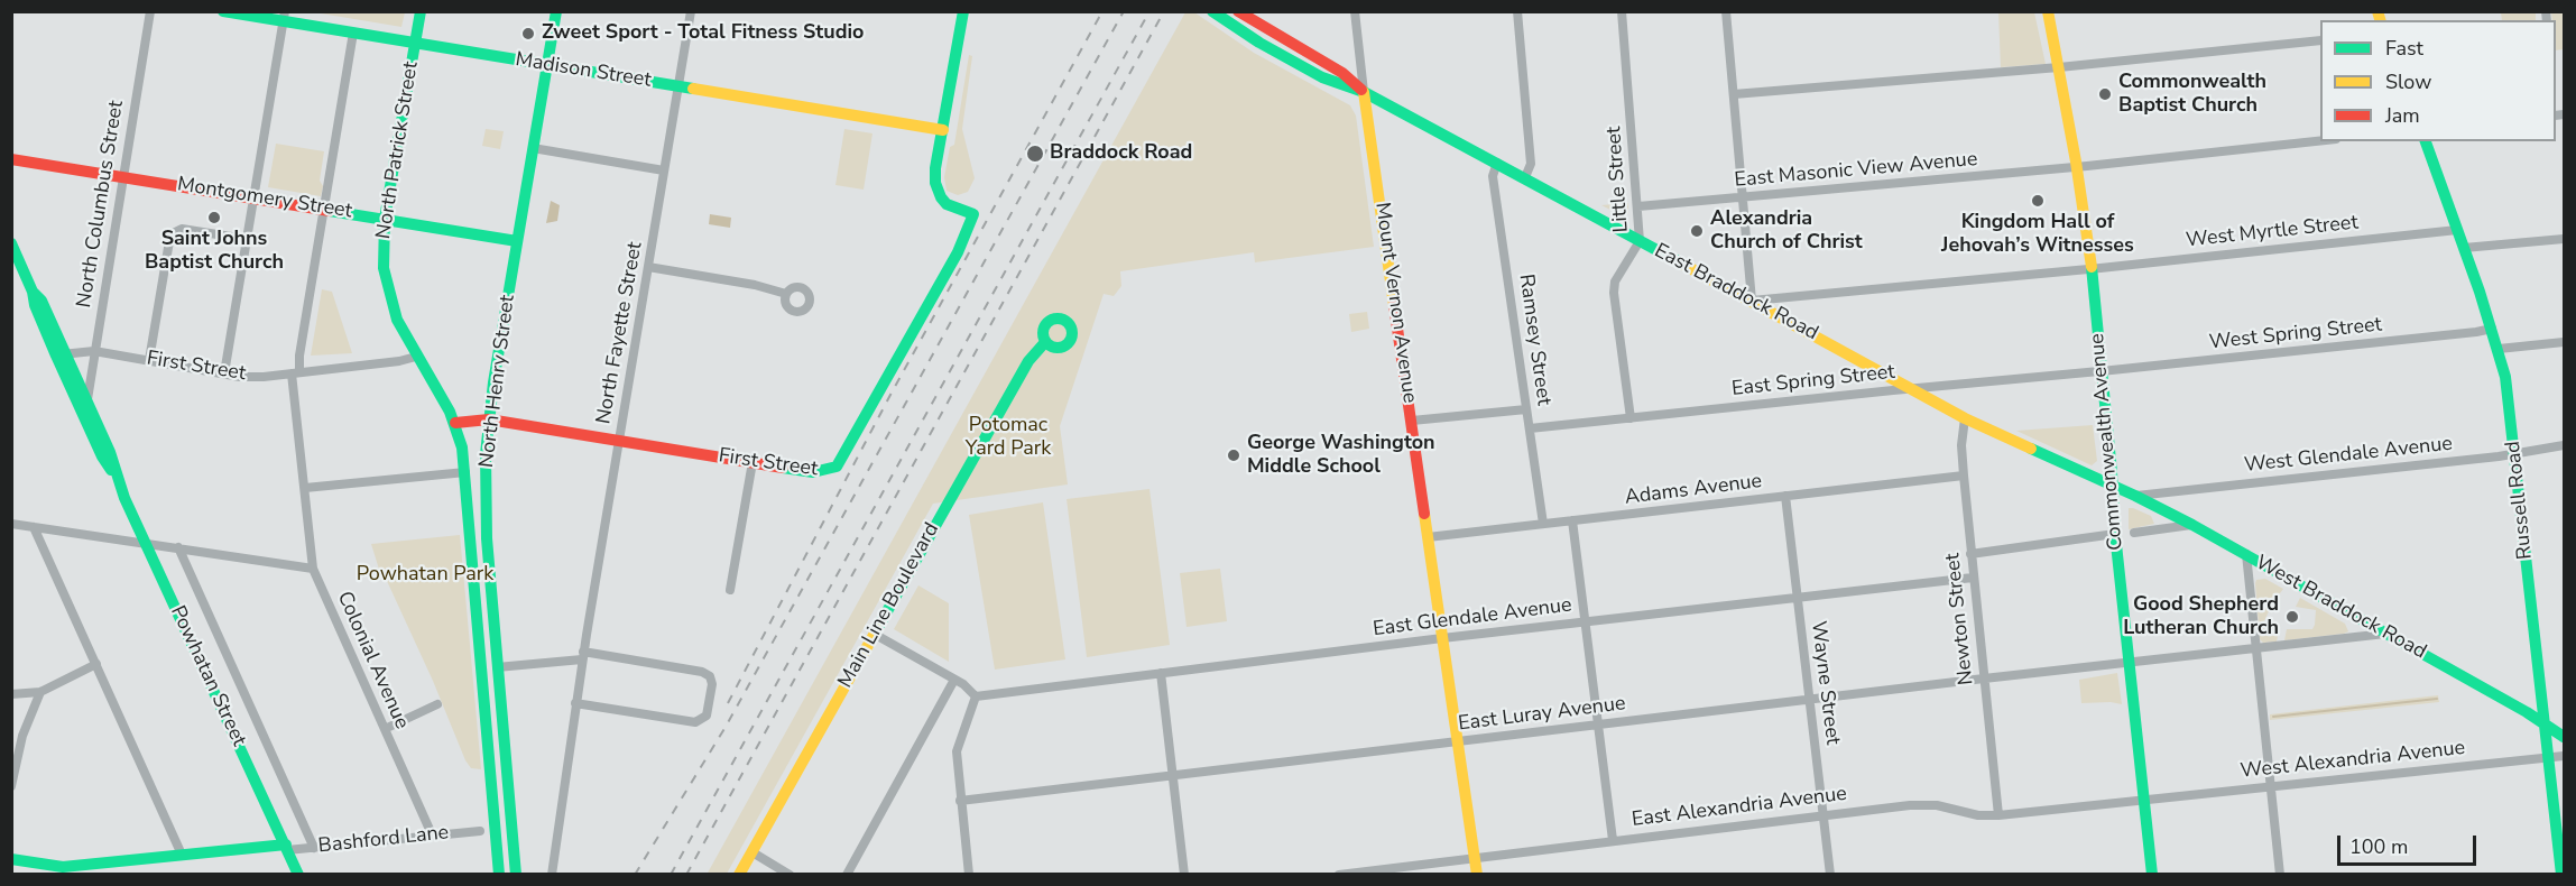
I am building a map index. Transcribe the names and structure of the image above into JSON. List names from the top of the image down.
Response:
{
  "streets": {
    "main road": [
      "Madison Street",
      "North Patrick Street",
      "Montgomery Street",
      "East Braddock Road",
      "Mount Vernon Avenue",
      "First Street",
      "North Henry Street",
      "Commonwealth Avenue",
      "Russell Road",
      "Main Line Boulevard",
      "West Braddock Road",
      "Powhatan Street",
      "Bashford Lane"
    ],
    "street": [
      "East Masonic View Avenue",
      "Little Street",
      "North Columbus Street",
      "West Myrtle Street",
      "North Fayette Street",
      "West Spring Street",
      "Ramsey Street",
      "East Spring Street",
      "West Glendale Avenue",
      "Adams Avenue",
      "East Glendale Avenue",
      "Newton Street",
      "Colonial Avenue",
      "Wayne Street",
      "East Luray Avenue",
      "West Alexandria Avenue",
      "East Alexandria Avenue"
    ]
  },
  "crossings": [
    ["Madison Street", "North Patrick Street"],
    ["Madison Street", "North Fayette Street"],
    ["Madison Street", "First Street"],
    ["Madison Street", "North Henry Street"],
    ["Madison Street", "Colonial Avenue"],
    ["North Patrick Street", "Montgomery Street"],
    ["North Patrick Street", "First Street"],
    ["North Patrick Street", "North Henry Street"],
    ["East Masonic View Avenue", "Little Street"],
    ["East Masonic View Avenue", "Commonwealth Avenue"],
    ["Little Street", "East Braddock Road"],
    ["Little Street", "East Spring Street"],
    ["Montgomery Street", "North Columbus Street"],
    ["Montgomery Street", "North Henry Street"],
    ["Montgomery Street", "Colonial Avenue"],
    ["North Columbus Street", "First Street"],
    ["North Columbus Street", "Powhatan Street"],
    ["West Myrtle Street", "East Braddock Road"],
    ["West Myrtle Street", "Commonwealth Avenue"],
    ["West Myrtle Street", "Russell Road"],
    ["East Braddock Road", "Mount Vernon Avenue"],
    ["East Braddock Road", "Ramsey Street"],
    ["East Braddock Road", "East Spring Street"],
    ["East Braddock Road", "Commonwealth Avenue"],
    ["East Braddock Road", "West Braddock Road"],
    ["East Braddock Road", "Newton Street"],
    ["Mount Vernon Avenue", "Adams Avenue"],
    ["Mount Vernon Avenue", "East Glendale Avenue"],
    ["Mount Vernon Avenue", "East Luray Avenue"],
    ["Mount Vernon Avenue", "East Alexandria Avenue"],
    ["North Fayette Street", "First Street"],
    ["West Spring Street", "East Spring Street"],
    ["West Spring Street", "Commonwealth Avenue"],
    ["West Spring Street", "Russell Road"],
    ["Ramsey Street", "East Spring Street"],
    ["Ramsey Street", "Adams Avenue"],
    ["First Street", "North Henry Street"],
    ["First Street", "Colonial Avenue"],
    ["First Street", "Powhatan Street"],
    ["East Spring Street", "Commonwealth Avenue"],
    ["Commonwealth Avenue", "West Braddock Road"],
    ["Commonwealth Avenue", "East Luray Avenue"],
    ["Commonwealth Avenue", "West Alexandria Avenue"],
    ["Commonwealth Avenue", "East Alexandria Avenue"],
    ["West Glendale Avenue", "Russell Road"],
    ["West Glendale Avenue", "West Braddock Road"],
    ["Adams Avenue", "Newton Street"],
    ["Adams Avenue", "Wayne Street"],
    ["Russell Road", "West Braddock Road"],
    ["Russell Road", "West Alexandria Avenue"],
    ["West Braddock Road", "East Luray Avenue"],
    ["East Glendale Avenue", "Newton Street"],
    ["East Glendale Avenue", "Wayne Street"],
    ["Newton Street", "East Luray Avenue"],
    ["Newton Street", "East Alexandria Avenue"],
    ["Colonial Avenue", "Bashford Lane"],
    ["Powhatan Street", "Bashford Lane"],
    ["Wayne Street", "East Luray Avenue"],
    ["Wayne Street", "East Alexandria Avenue"],
    ["West Alexandria Avenue", "East Alexandria Avenue"]
  ],
  "parks": ["Potomac Yard Park", "Powhatan Park"],
  "places": [
    "Zweet Sport - Total Fitness Studio",
    "Commonwealth Baptist Church",
    "Braddock Road",
    "Kingdom Hall of Jehovah’s Witnesses",
    "Saint Johns Baptist Church",
    "Alexandria Church of Christ",
    "George Washington Middle School",
    "Good Shepherd Lutheran Church"
  ],
  "legend": ["Fast", "Slow", "Jam"],
  "scale_bar": "100 m"
}
